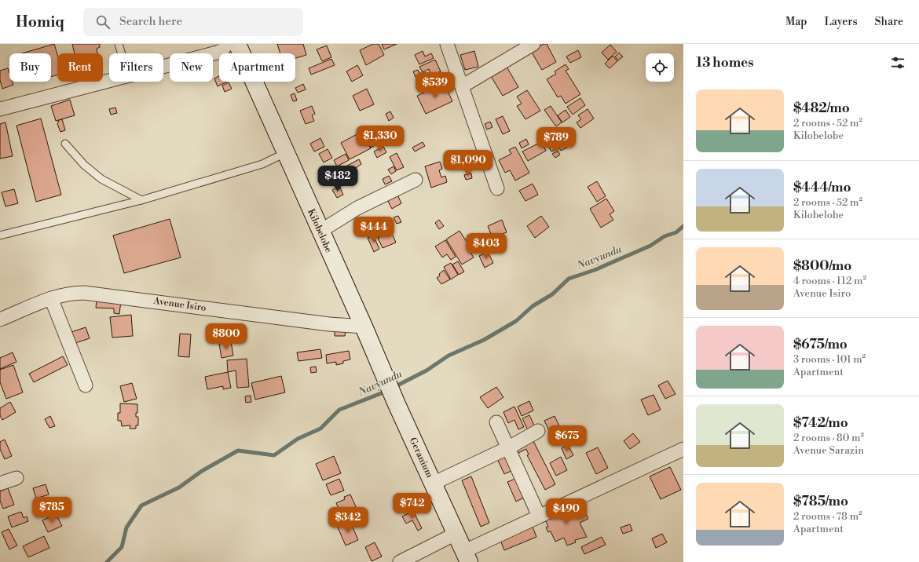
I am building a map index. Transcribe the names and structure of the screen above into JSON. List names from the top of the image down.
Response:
{
  "streets": {
    "street": ["Kilobelobe", "Avenue Isiro", "Geranium"]
  },
  "crossings": [
    ["Kilobelobe", "Avenue Isiro"],
    ["Kilobelobe", "Geranium"]
  ],
  "water": ["Navyundu"],
  "page": {
    "header": "Homiq",
    "search": "Search here",
    "nav": ["Map", "Layers", "Share"],
    "heading": "13 homes",
    "chip": [
      "Buy",
      "Rent",
      "Filters",
      "New",
      "Apartment"
    ],
    "price": [
      "$539",
      "$1,330",
      "$789",
      "$1,090",
      "$482",
      "$444",
      "$403",
      "$800",
      "$675",
      "$742",
      "$785",
      "$490",
      "$342"
    ],
    "list": [
      {
        "name": "$482/mo",
        "note": "2 rooms · 52 m² · Kilobelobe"
      },
      {
        "name": "$444/mo",
        "note": "2 rooms · 52 m² · Kilobelobe"
      },
      {
        "name": "$800/mo",
        "note": "4 rooms · 112 m² · Avenue Isiro"
      },
      {
        "name": "$675/mo",
        "note": "3 rooms · 101 m² · Apartment"
      },
      {
        "name": "$742/mo",
        "note": "2 rooms · 80 m² · Avenue Sarazin"
      },
      {
        "name": "$785/mo",
        "note": "2 rooms · 78 m² · Apartment"
      }
    ]
  }
}
